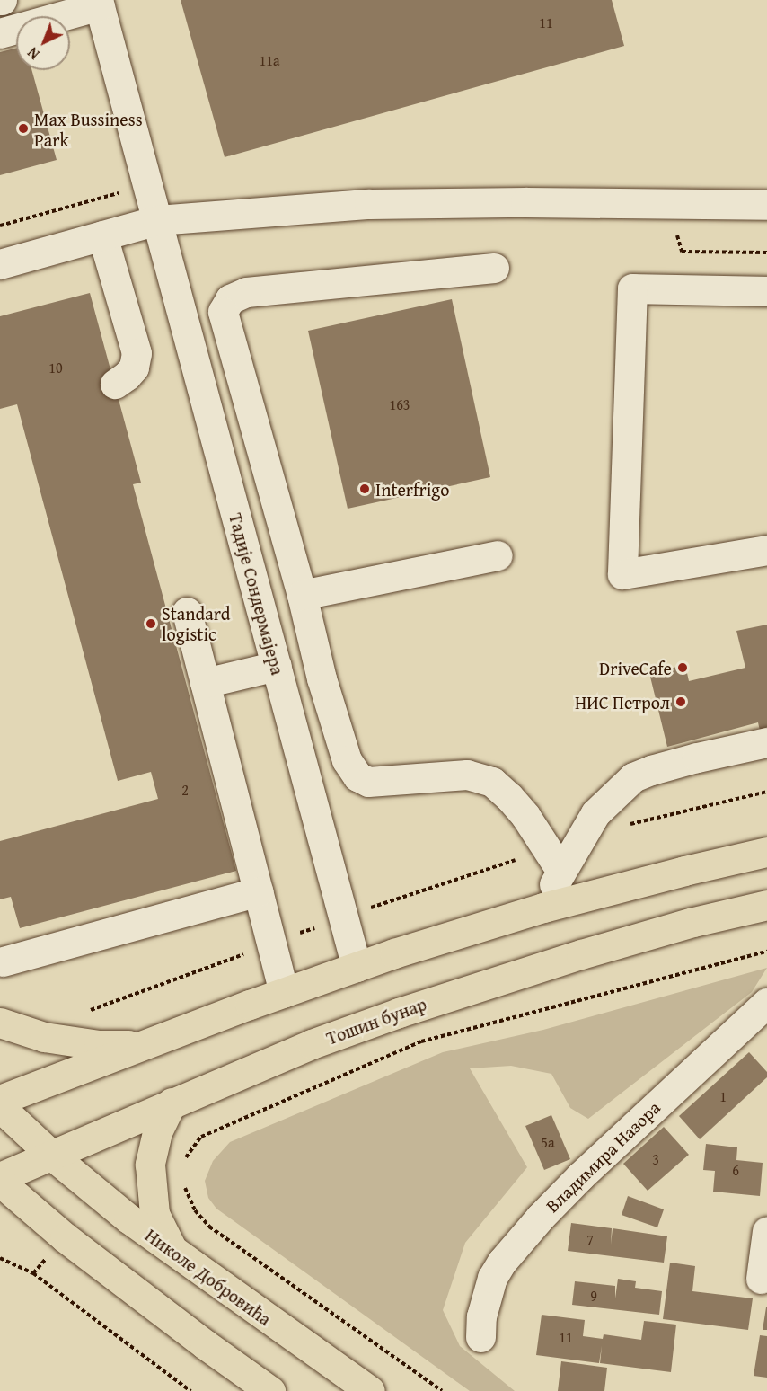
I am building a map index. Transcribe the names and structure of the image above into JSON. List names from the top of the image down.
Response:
{
  "streets": {
    "main road": ["Тошин бунар", "Николе Добровића"],
    "street": ["Тадије Сондермајера", "Владимира Назора"]
  },
  "crossings": [
    ["Тошин бунар", "Николе Добровића"]
  ],
  "places": [
    "Max Bussiness Park",
    "Interfrigo",
    "Standard logistic",
    "DriveCafe",
    "НИС Петрол"
  ],
  "house_numbers": [
    "11",
    "11a",
    "10",
    "163",
    "2",
    "1",
    "5a",
    "3",
    "6",
    "7",
    "9",
    "11"
  ],
  "north": "bottom left"
}
